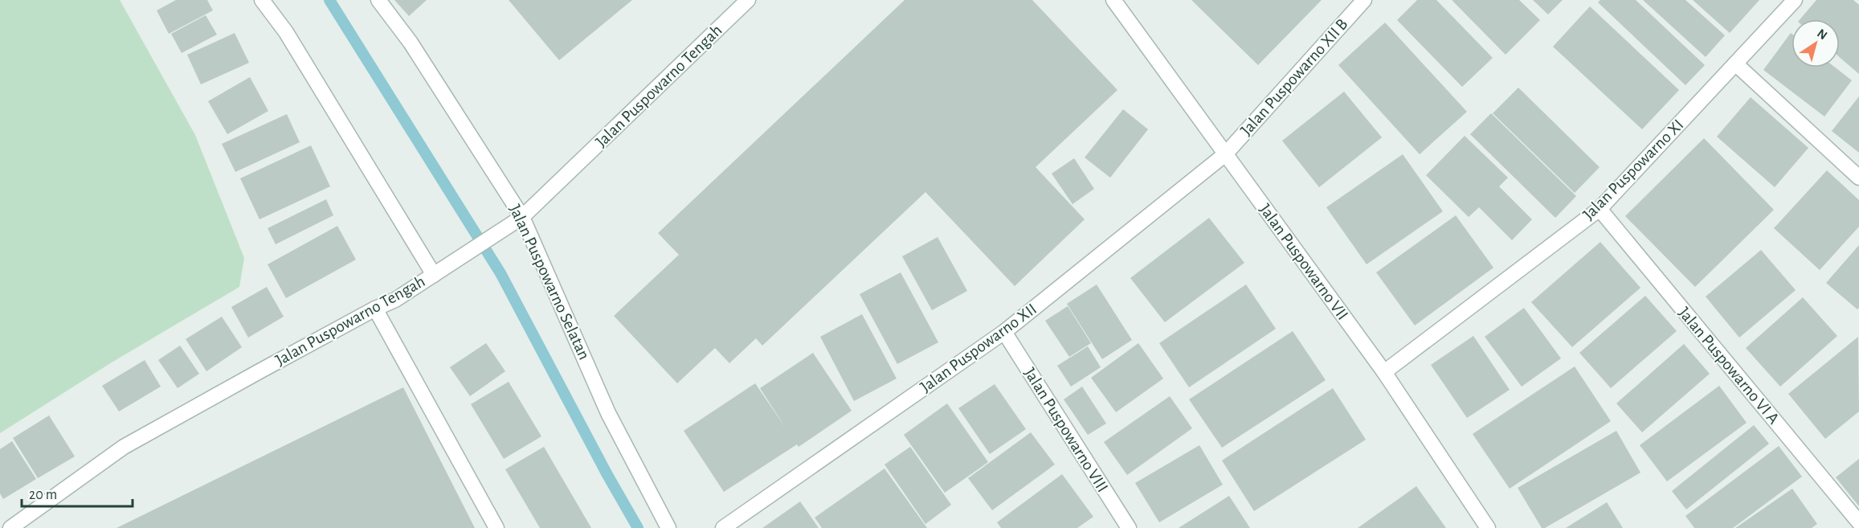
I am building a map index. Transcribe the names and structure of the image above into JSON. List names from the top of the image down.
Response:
{
  "streets": {
    "street": [
      "Jalan Puspowarno XII B",
      "Jalan Puspowarno Tengah",
      "Jalan Puspowarno XI",
      "Jalan Puspowarno VII",
      "Jalan Puspowarno Selatan",
      "Jalan Puspowarno XII",
      "Jalan Puspowarno VI A",
      "Jalan Puspowarno VIII"
    ]
  },
  "crossings": [
    ["Jalan Puspowarno XII B", "Jalan Puspowarno VII"],
    ["Jalan Puspowarno XII B", "Jalan Puspowarno XII"],
    ["Jalan Puspowarno Tengah", "Jalan Puspowarno Selatan"],
    ["Jalan Puspowarno XI", "Jalan Puspowarno VII"],
    ["Jalan Puspowarno XI", "Jalan Puspowarno VI A"],
    ["Jalan Puspowarno VII", "Jalan Puspowarno XII"],
    ["Jalan Puspowarno XII", "Jalan Puspowarno VIII"]
  ],
  "scale_bar": "20 m",
  "north": "top right"
}
